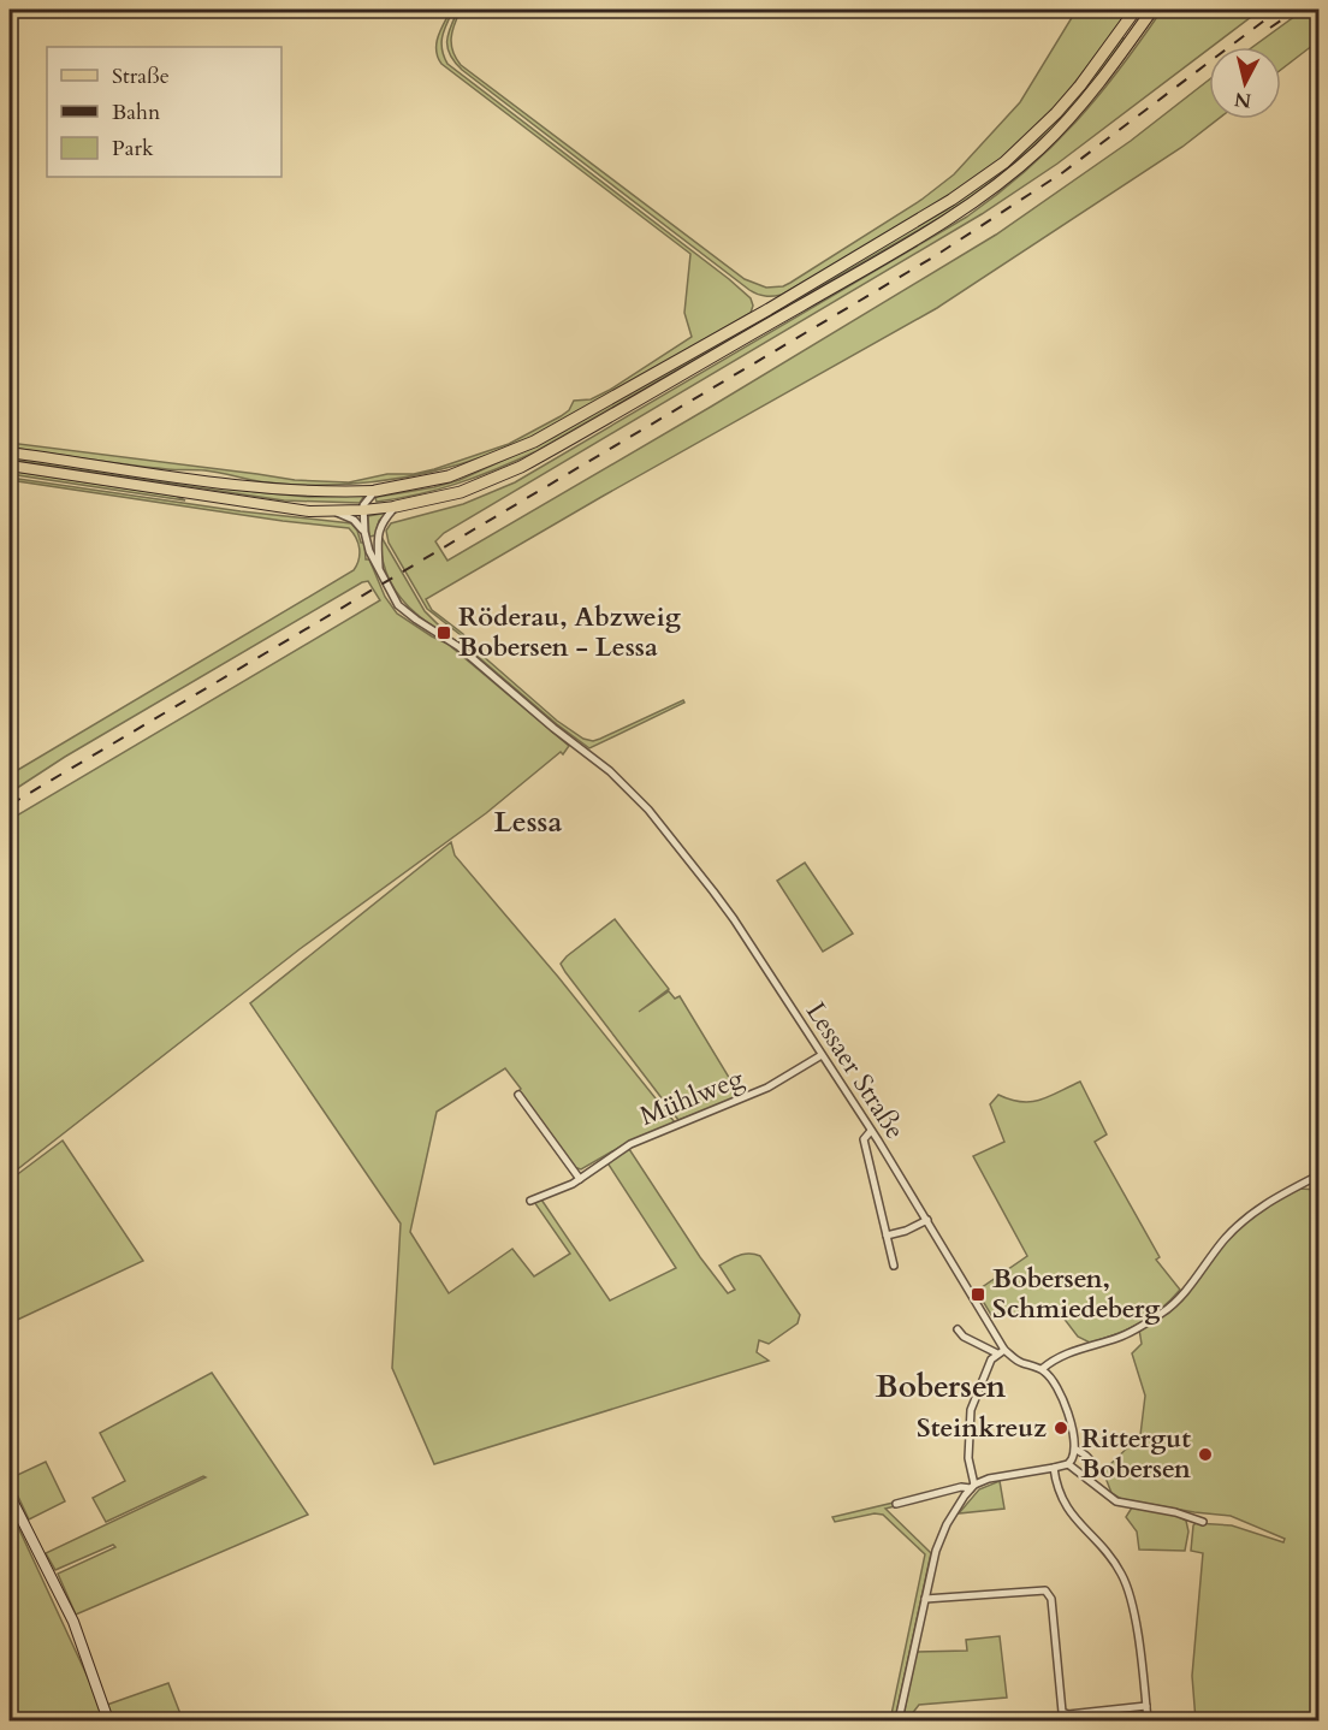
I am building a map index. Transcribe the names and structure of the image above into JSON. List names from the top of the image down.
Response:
{
  "streets": {
    "street": ["Lessaer Straße", "Mühlweg"]
  },
  "crossings": [
    ["Lessaer Straße", "Mühlweg"]
  ],
  "districts": ["Lessa", "Bobersen"],
  "places": {
    "transit": ["Röderau, Abzweig Bobersen - Lessa", "Bobersen, Schmiedeberg"],
    "other": ["Steinkreuz", "Rittergut Bobersen"]
  },
  "legend": ["Straße", "Bahn", "Park"],
  "north": "bottom"
}
